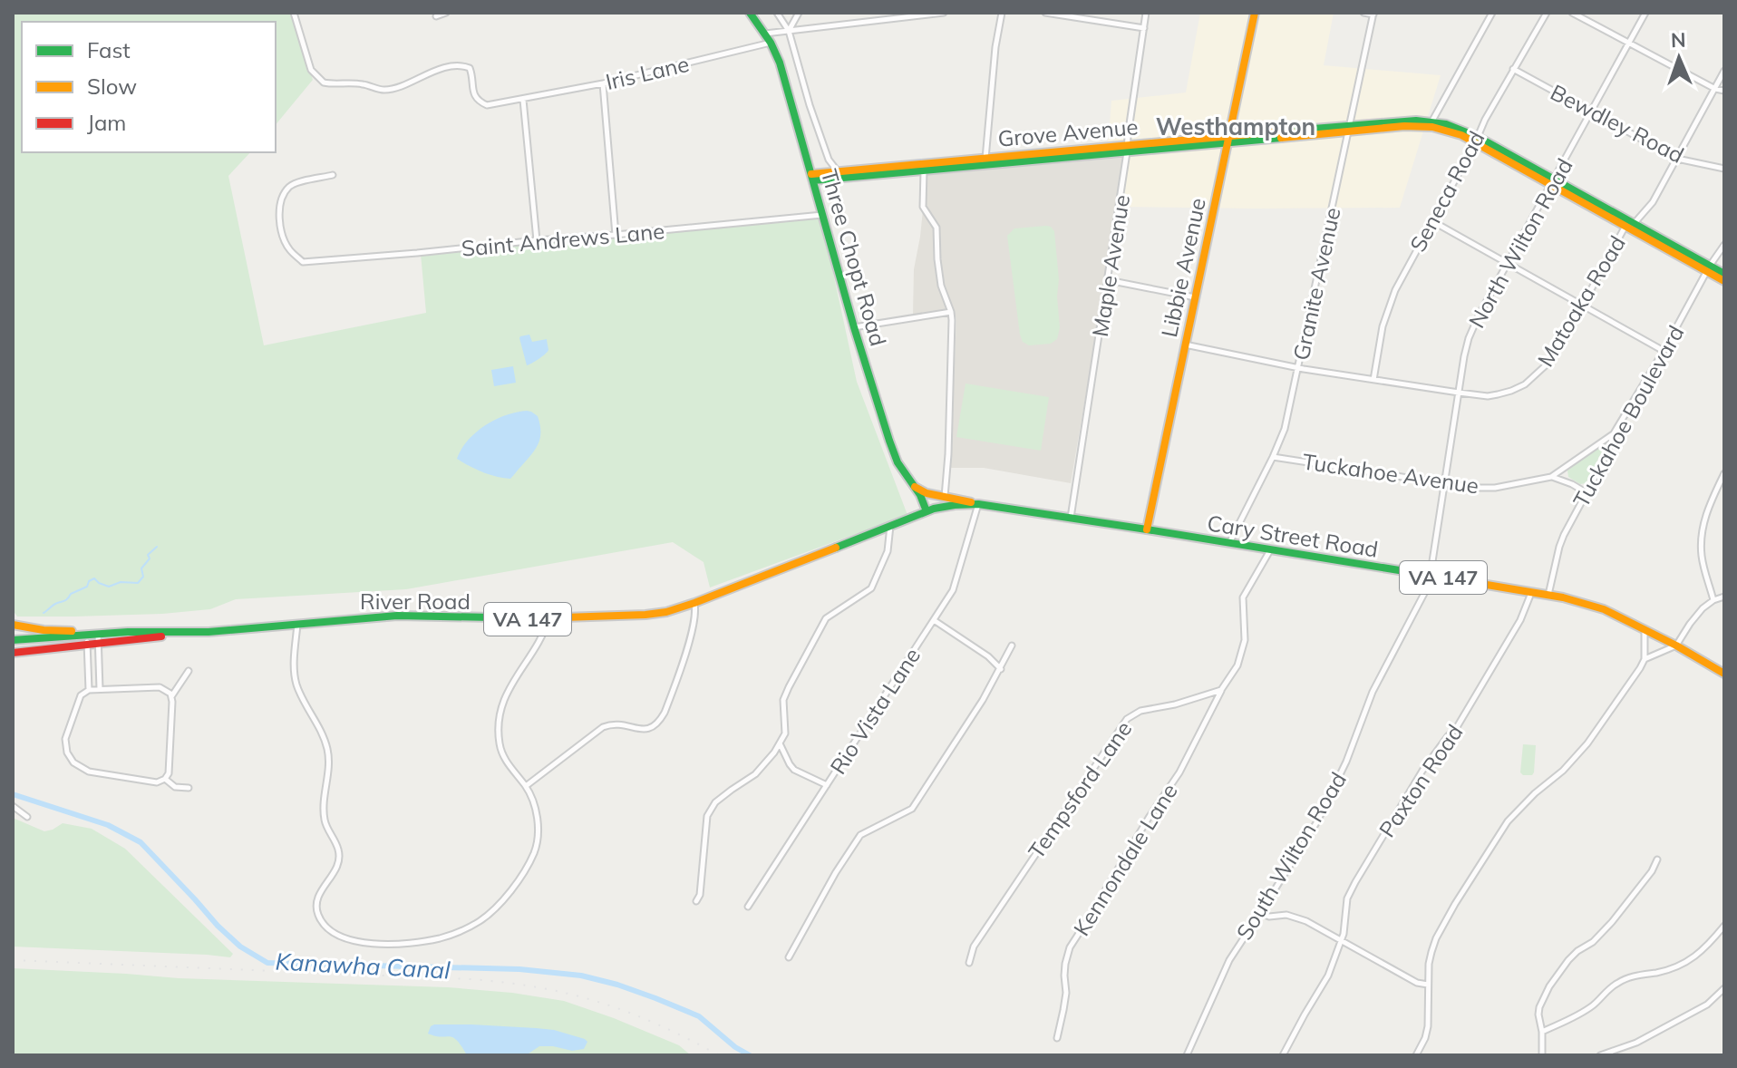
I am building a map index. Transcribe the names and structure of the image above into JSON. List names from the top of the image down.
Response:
{
  "streets": {
    "main road": [
      "Grove Avenue",
      "Three Chopt Road",
      "Libbie Avenue",
      "Cary Street Road",
      "VA 147",
      "River Road"
    ],
    "street": [
      "Iris Lane",
      "Bewdley Road",
      "Seneca Road",
      "Saint Andrews Lane",
      "North Wilton Road",
      "Maple Avenue",
      "Granite Avenue",
      "Matoaka Road",
      "Tuckahoe Boulevard",
      "Tuckahoe Avenue",
      "Rio Vista Lane",
      "Paxton Road",
      "Tempsford Lane",
      "South Wilton Road",
      "Kennondale Lane"
    ]
  },
  "crossings": [
    ["Iris Lane", "Three Chopt Road"],
    ["Bewdley Road", "Seneca Road"],
    ["Bewdley Road", "North Wilton Road"],
    ["Bewdley Road", "Matoaka Road"],
    ["Grove Avenue", "Seneca Road"],
    ["Grove Avenue", "North Wilton Road"],
    ["Grove Avenue", "Three Chopt Road"],
    ["Grove Avenue", "Maple Avenue"],
    ["Grove Avenue", "Libbie Avenue"],
    ["Grove Avenue", "Granite Avenue"],
    ["Grove Avenue", "Matoaka Road"],
    ["Grove Avenue", "Tuckahoe Boulevard"],
    ["Seneca Road", "Matoaka Road"],
    ["Saint Andrews Lane", "Three Chopt Road"],
    ["North Wilton Road", "Matoaka Road"],
    ["North Wilton Road", "Tuckahoe Avenue"],
    ["North Wilton Road", "Cary Street Road"],
    ["North Wilton Road", "South Wilton Road"],
    ["Three Chopt Road", "Cary Street Road"],
    ["Three Chopt Road", "River Road"],
    ["Maple Avenue", "Cary Street Road"],
    ["Libbie Avenue", "Matoaka Road"],
    ["Libbie Avenue", "Cary Street Road"],
    ["Granite Avenue", "Matoaka Road"],
    ["Granite Avenue", "Tuckahoe Avenue"],
    ["Granite Avenue", "Cary Street Road"],
    ["Tuckahoe Boulevard", "Tuckahoe Avenue"],
    ["Tuckahoe Boulevard", "Cary Street Road"],
    ["Cary Street Road", "River Road"],
    ["Cary Street Road", "Rio Vista Lane"],
    ["Cary Street Road", "Paxton Road"],
    ["Cary Street Road", "South Wilton Road"],
    ["VA 147", "River Road"],
    ["Tempsford Lane", "Kennondale Lane"]
  ],
  "districts": ["Westhampton"],
  "water": ["Kanawha Canal"],
  "legend": ["Fast", "Slow", "Jam"],
  "north": "top"
}
